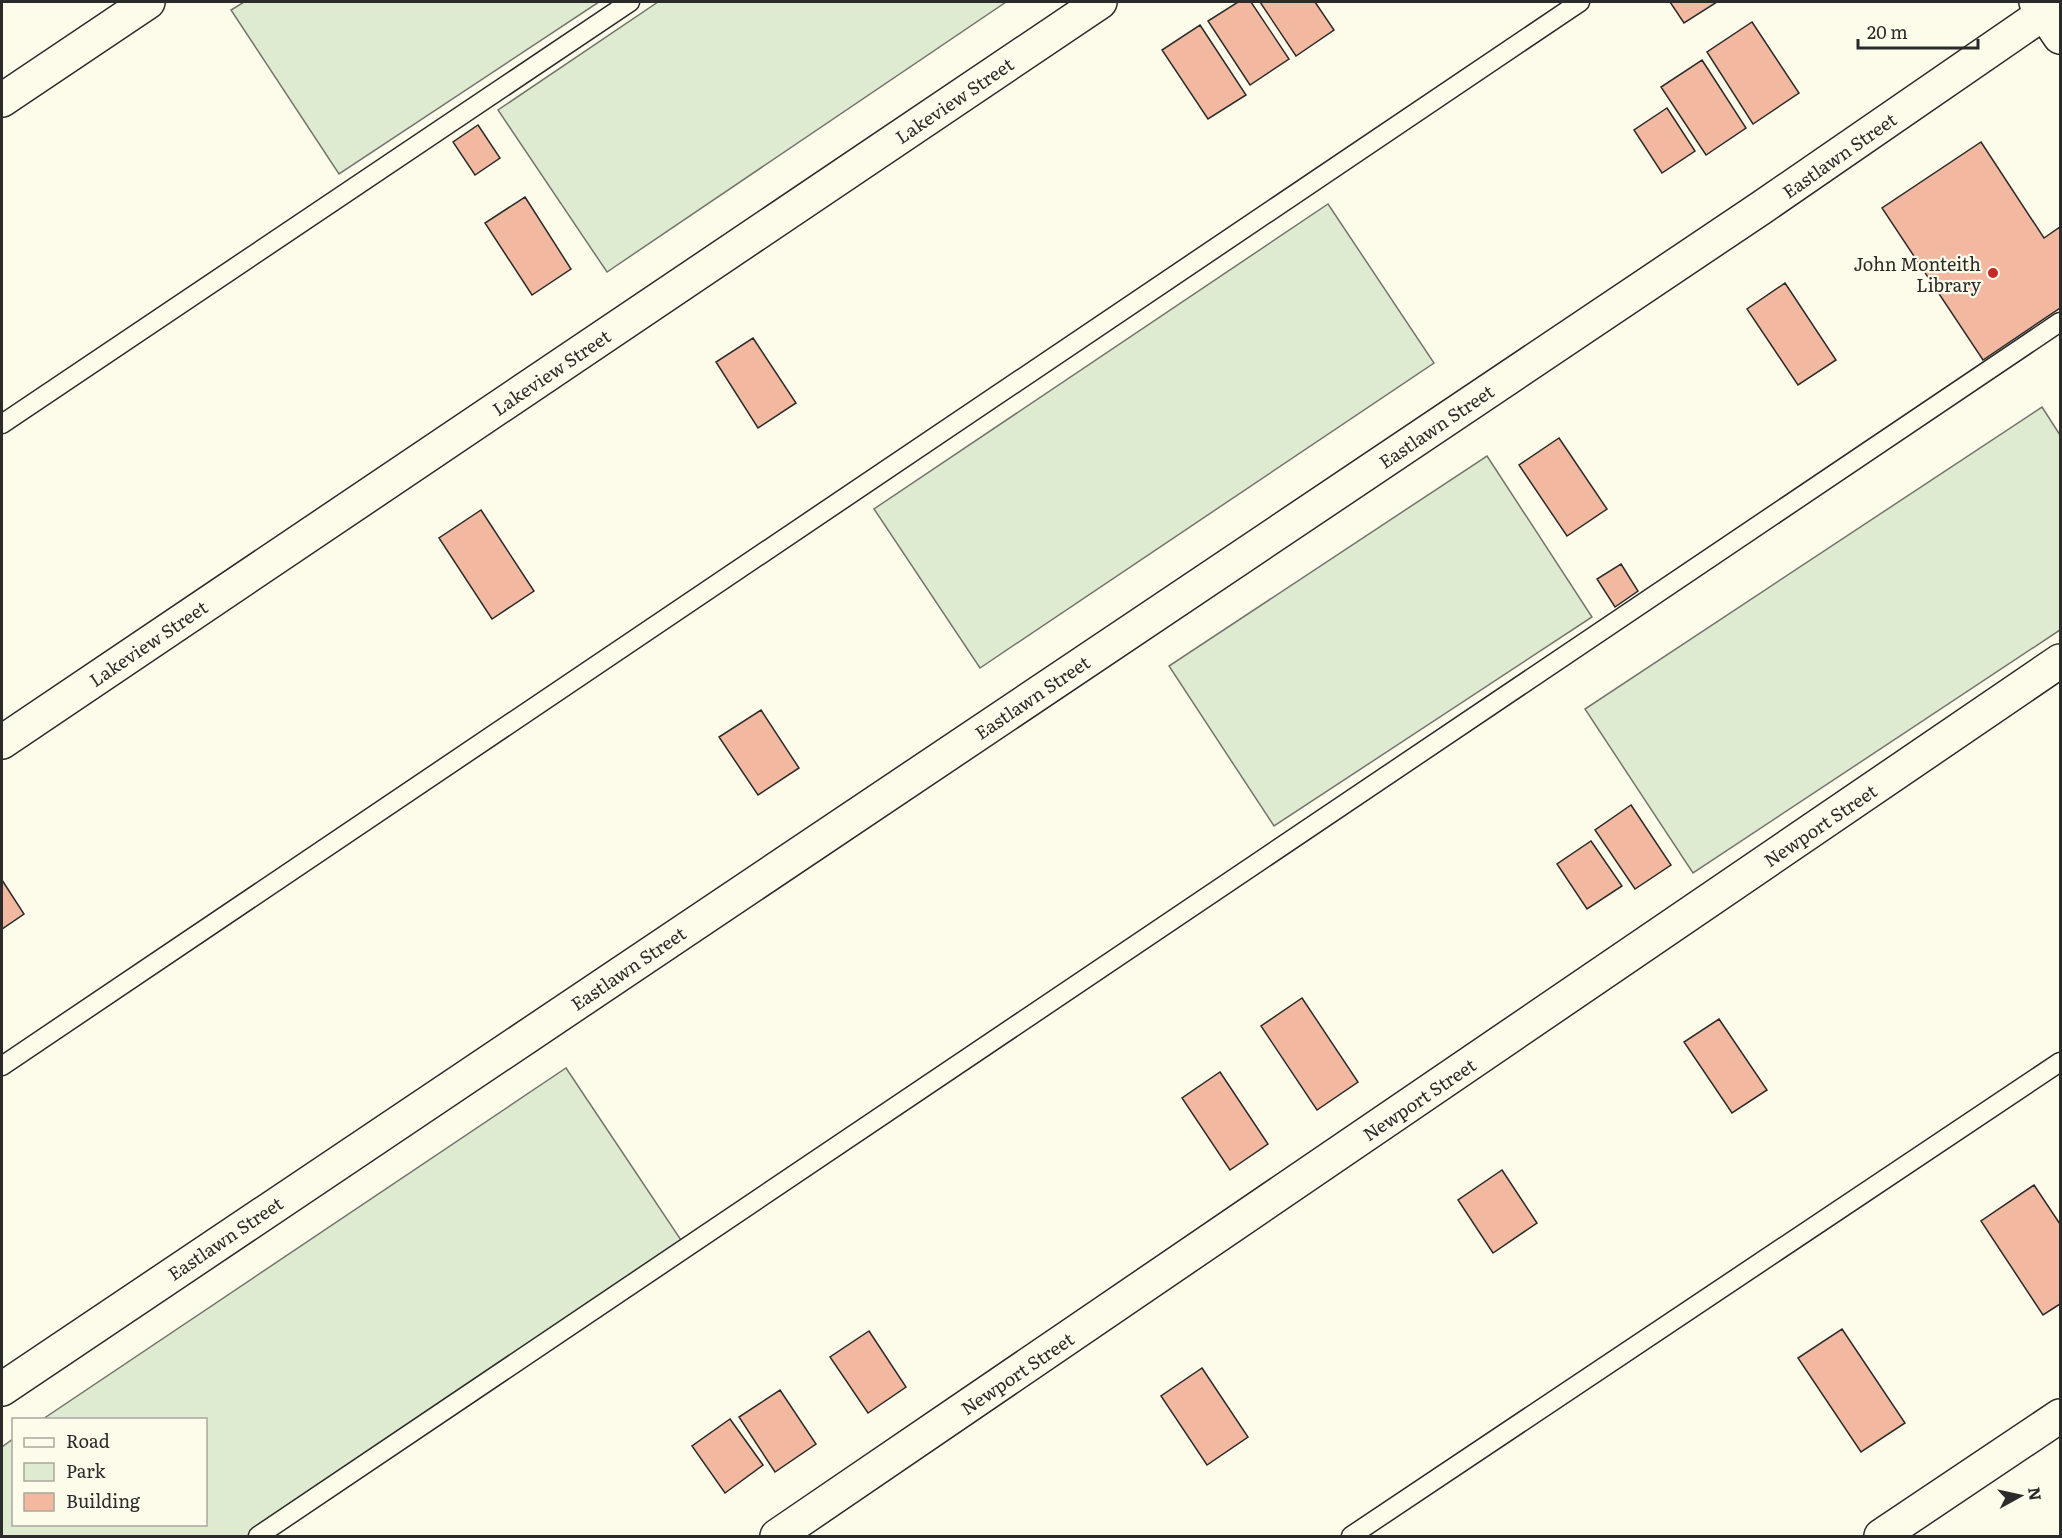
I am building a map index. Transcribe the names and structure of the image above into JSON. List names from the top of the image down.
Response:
{
  "streets": {
    "street": ["Lakeview Street", "Eastlawn Street", "Newport Street"]
  },
  "places": ["John Monteith Library"],
  "legend": ["Road", "Park", "Building"],
  "scale_bar": "20 m",
  "north": "right"
}
